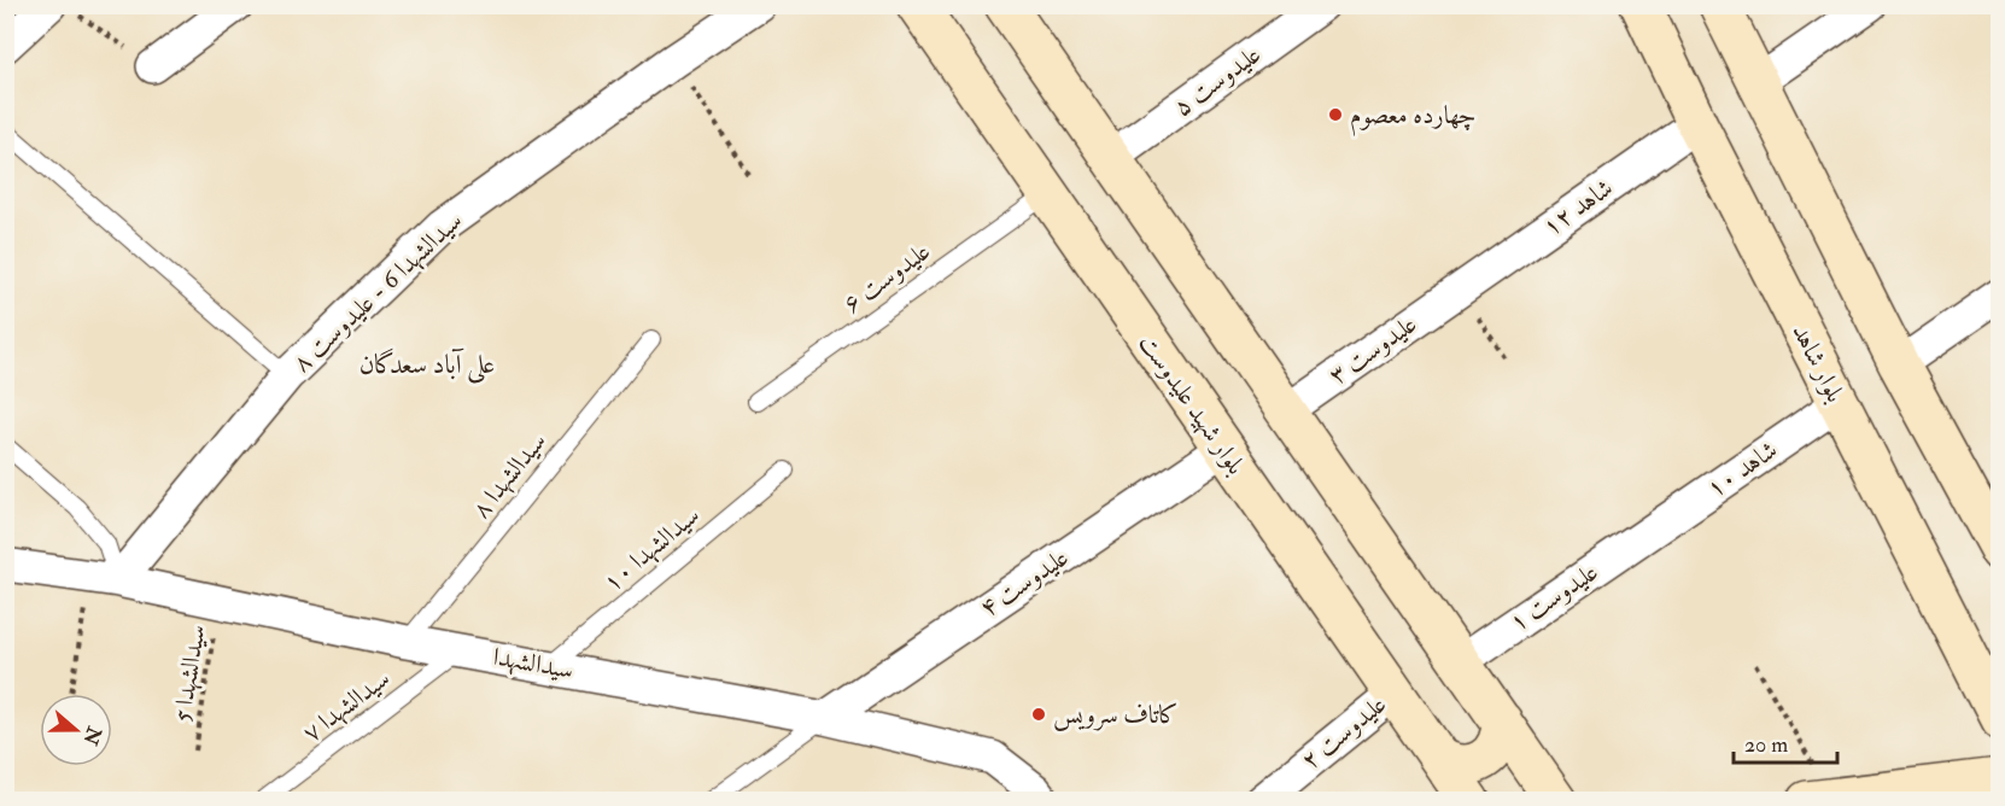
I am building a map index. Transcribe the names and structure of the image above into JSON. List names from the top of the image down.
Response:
{
  "streets": {
    "main road": ["بلوار شاهد", "بلوار شهید علیدوست"],
    "street": [
      "علیدوست ۵",
      "شاهد ۱۲",
      "سیدالشهدا 6 - علیدوست ۸",
      "علیدوست ۳",
      "شاهد ۱۰",
      "علیدوست ۴",
      "علیدوست ۱",
      "سیدالشهدا",
      "علیدوست ۲"
    ],
    "lane": [
      "علیدوست ۶",
      "سیدالشهدا ۸",
      "سیدالشهدا ۱۰",
      "سیدالشهدا ۷"
    ],
    "path": ["سیدالشهدا 5"]
  },
  "crossings": [
    ["شاهد ۱۲", "علیدوست ۳"],
    ["شاهد ۱۲", "بلوار شاهد"],
    ["علیدوست ۶", "بلوار شهید علیدوست"],
    ["سیدالشهدا 6 - علیدوست ۸", "سیدالشهدا"],
    ["بلوار شاهد", "شاهد ۱۰"],
    ["بلوار شهید علیدوست", "علیدوست ۴"],
    ["بلوار شهید علیدوست", "علیدوست ۲"],
    ["شاهد ۱۰", "علیدوست ۱"],
    ["سیدالشهدا ۸", "سیدالشهدا"],
    ["سیدالشهدا ۱۰", "سیدالشهدا"],
    ["علیدوست ۴", "سیدالشهدا"],
    ["سیدالشهدا", "سیدالشهدا 5"],
    ["سیدالشهدا", "سیدالشهدا ۷"]
  ],
  "districts": ["علی آباد سعدگان"],
  "places": ["چهارده معصوم", "کاتاف سرویس"],
  "scale_bar": "20 m",
  "north": "right"
}
